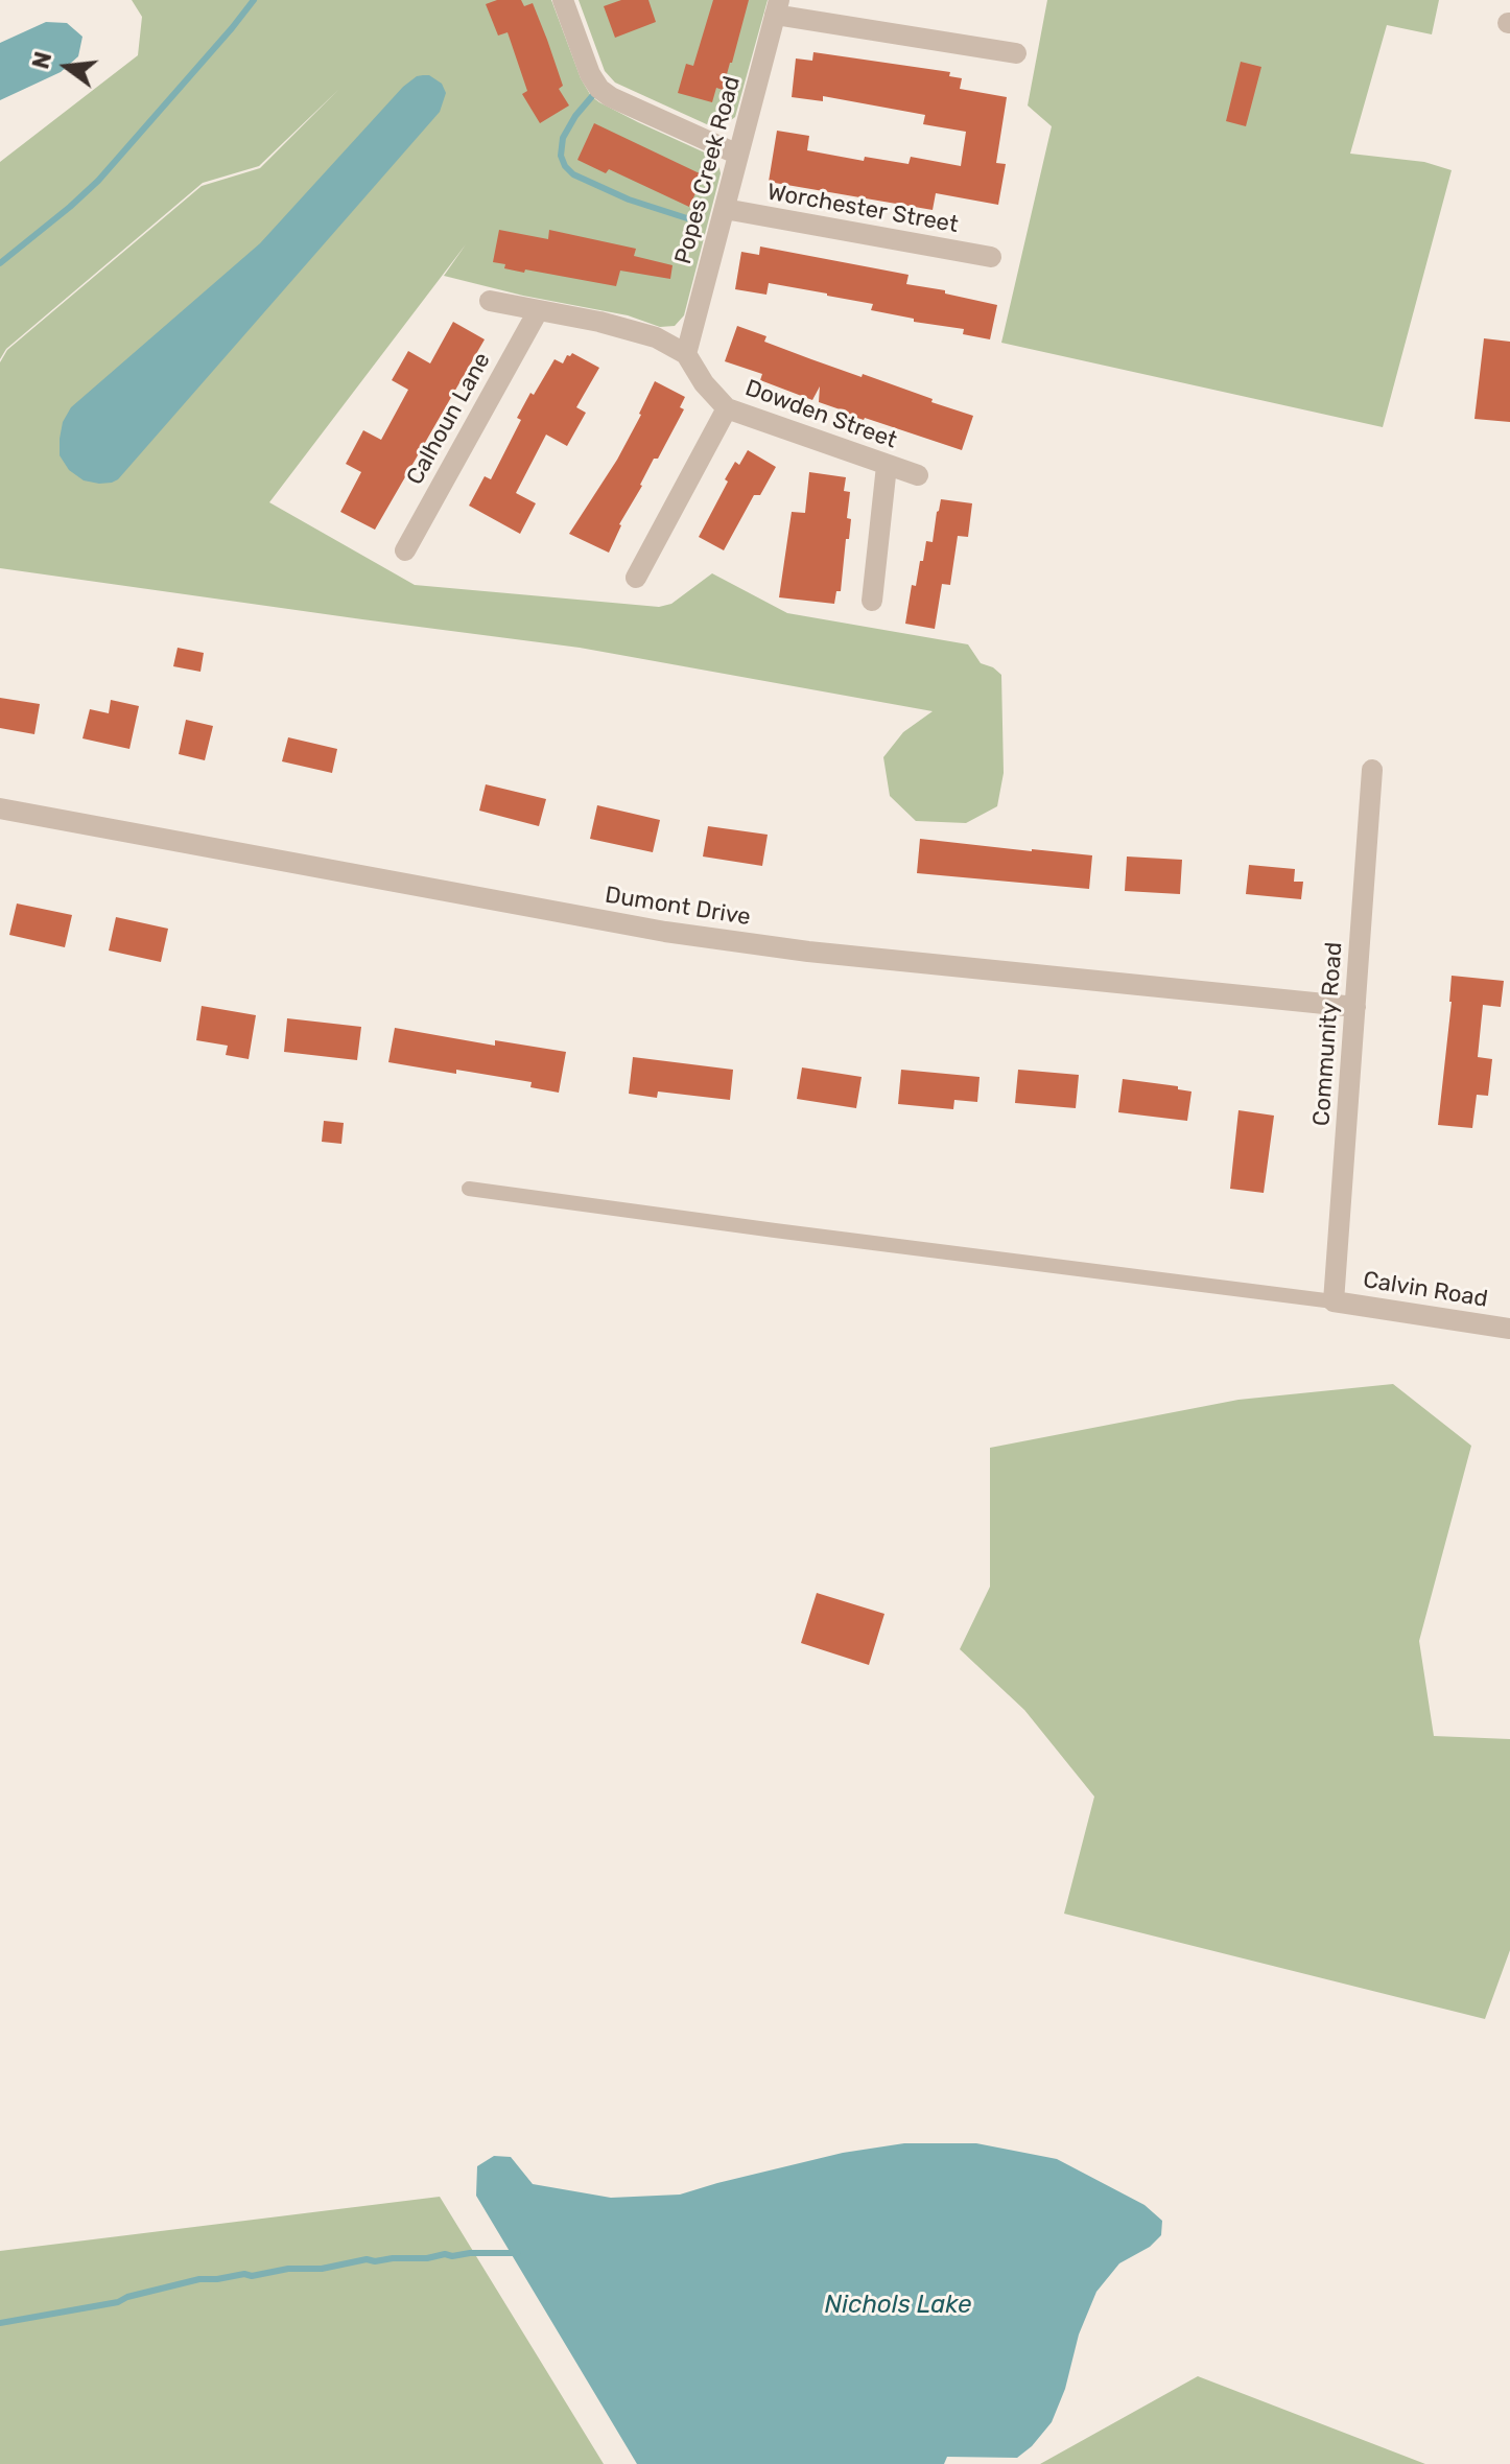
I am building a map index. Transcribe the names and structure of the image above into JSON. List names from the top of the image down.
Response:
{
  "streets": {
    "street": [
      "Popes Creek Road",
      "Worchester Street",
      "Dowden Street",
      "Calhoun Lane",
      "Dumont Drive",
      "Community Road",
      "Calvin Road"
    ]
  },
  "crossings": [
    ["Popes Creek Road", "Worchester Street"],
    ["Popes Creek Road", "Dowden Street"],
    ["Dumont Drive", "Community Road"],
    ["Community Road", "Calvin Road"]
  ],
  "water": ["Nichols Lake"],
  "north": "left"
}
